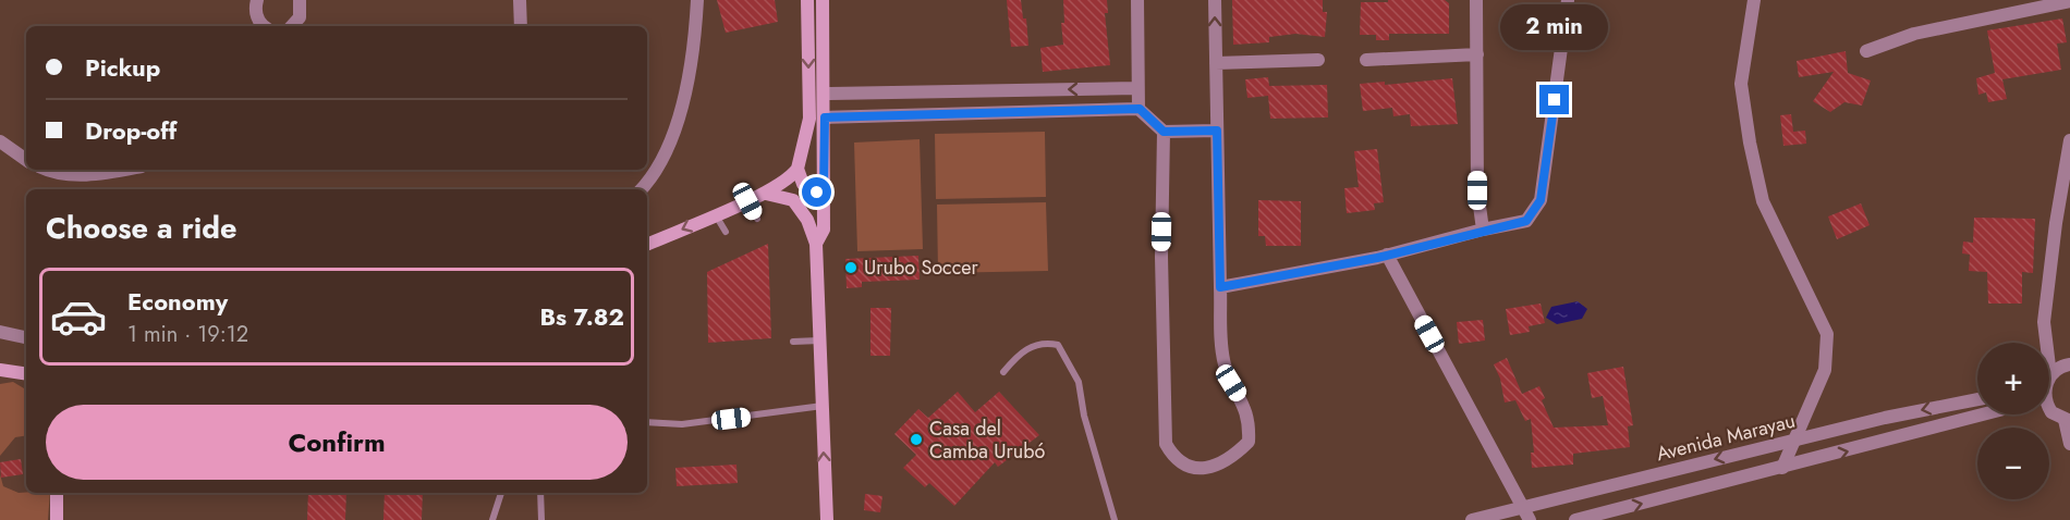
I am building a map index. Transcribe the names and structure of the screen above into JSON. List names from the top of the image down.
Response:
{
  "streets": {
    "street": ["Avenida Marayau"]
  },
  "places": ["Urubo Soccer", "Casa del Camba Urubó"],
  "page": {
    "bubble": "2 min",
    "banner": ["Pickup", "Drop-off"],
    "heading": "Choose a ride",
    "list": [
      {
        "name": "Economy",
        "note": "1 min · 19:12",
        "value": "Bs 7.82"
      }
    ],
    "map_buttons": ["+", "−"],
    "buttons": "Confirm"
  }
}
